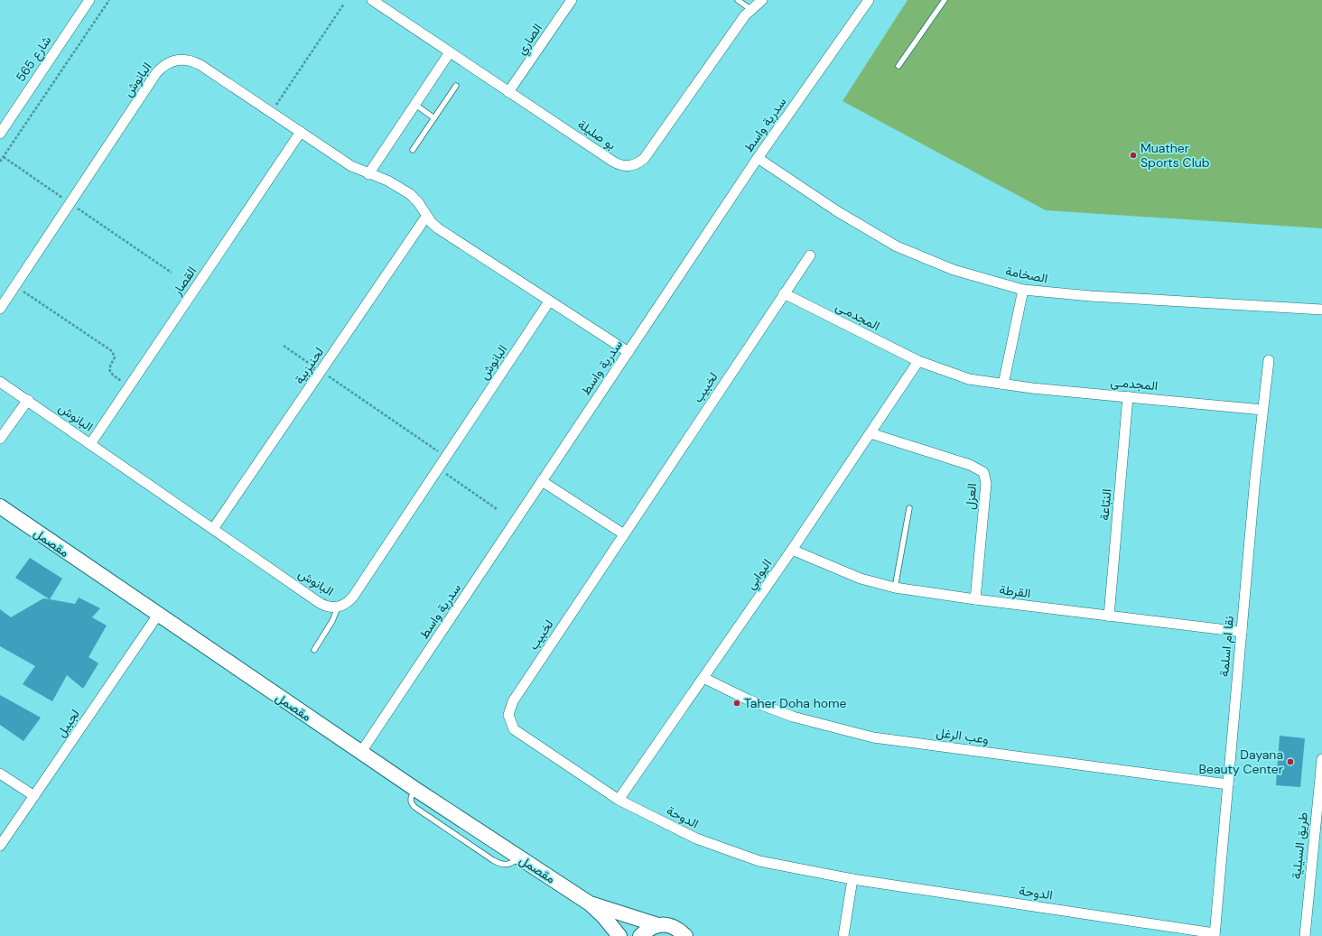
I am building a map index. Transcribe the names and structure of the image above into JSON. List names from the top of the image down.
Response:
{
  "streets": {
    "street": [
      "الصاري",
      "شارع 565",
      "البانوش",
      "سدرية واسط",
      "بو صليلة",
      "الصخامة",
      "القصار",
      "المجدمـى",
      "لحنيزبية",
      "لخبيب",
      "العزل",
      "النبّاعة",
      "مقصمل",
      "اليوابي",
      "القرطة",
      "نقا ام اسلمة",
      "لجبيل",
      "وعب الرغل",
      "الدوحة",
      "طريق السيلية"
    ]
  },
  "crossings": [
    ["الصاري", "بو صليلة"],
    ["البانوش", "سدرية واسط"],
    ["البانوش", "القصار"],
    ["البانوش", "لحنيزبية"],
    ["سدرية واسط", "الصخامة"],
    ["سدرية واسط", "مقصمل"],
    ["المجدمـى", "لخبيب"],
    ["المجدمـى", "النبّاعة"],
    ["المجدمـى", "اليوابي"],
    ["المجدمـى", "نقا ام اسلمة"],
    ["لخبيب", "الدوحة"],
    ["العزل", "اليوابي"],
    ["العزل", "القرطة"],
    ["النبّاعة", "القرطة"],
    ["مقصمل", "لجبيل"],
    ["اليوابي", "القرطة"],
    ["اليوابي", "وعب الرغل"],
    ["اليوابي", "الدوحة"],
    ["القرطة", "نقا ام اسلمة"],
    ["نقا ام اسلمة", "وعب الرغل"],
    ["نقا ام اسلمة", "الدوحة"]
  ],
  "places": ["Muather Sports Club", "Taher Doha home", "Dayana Beauty Center"]
}
